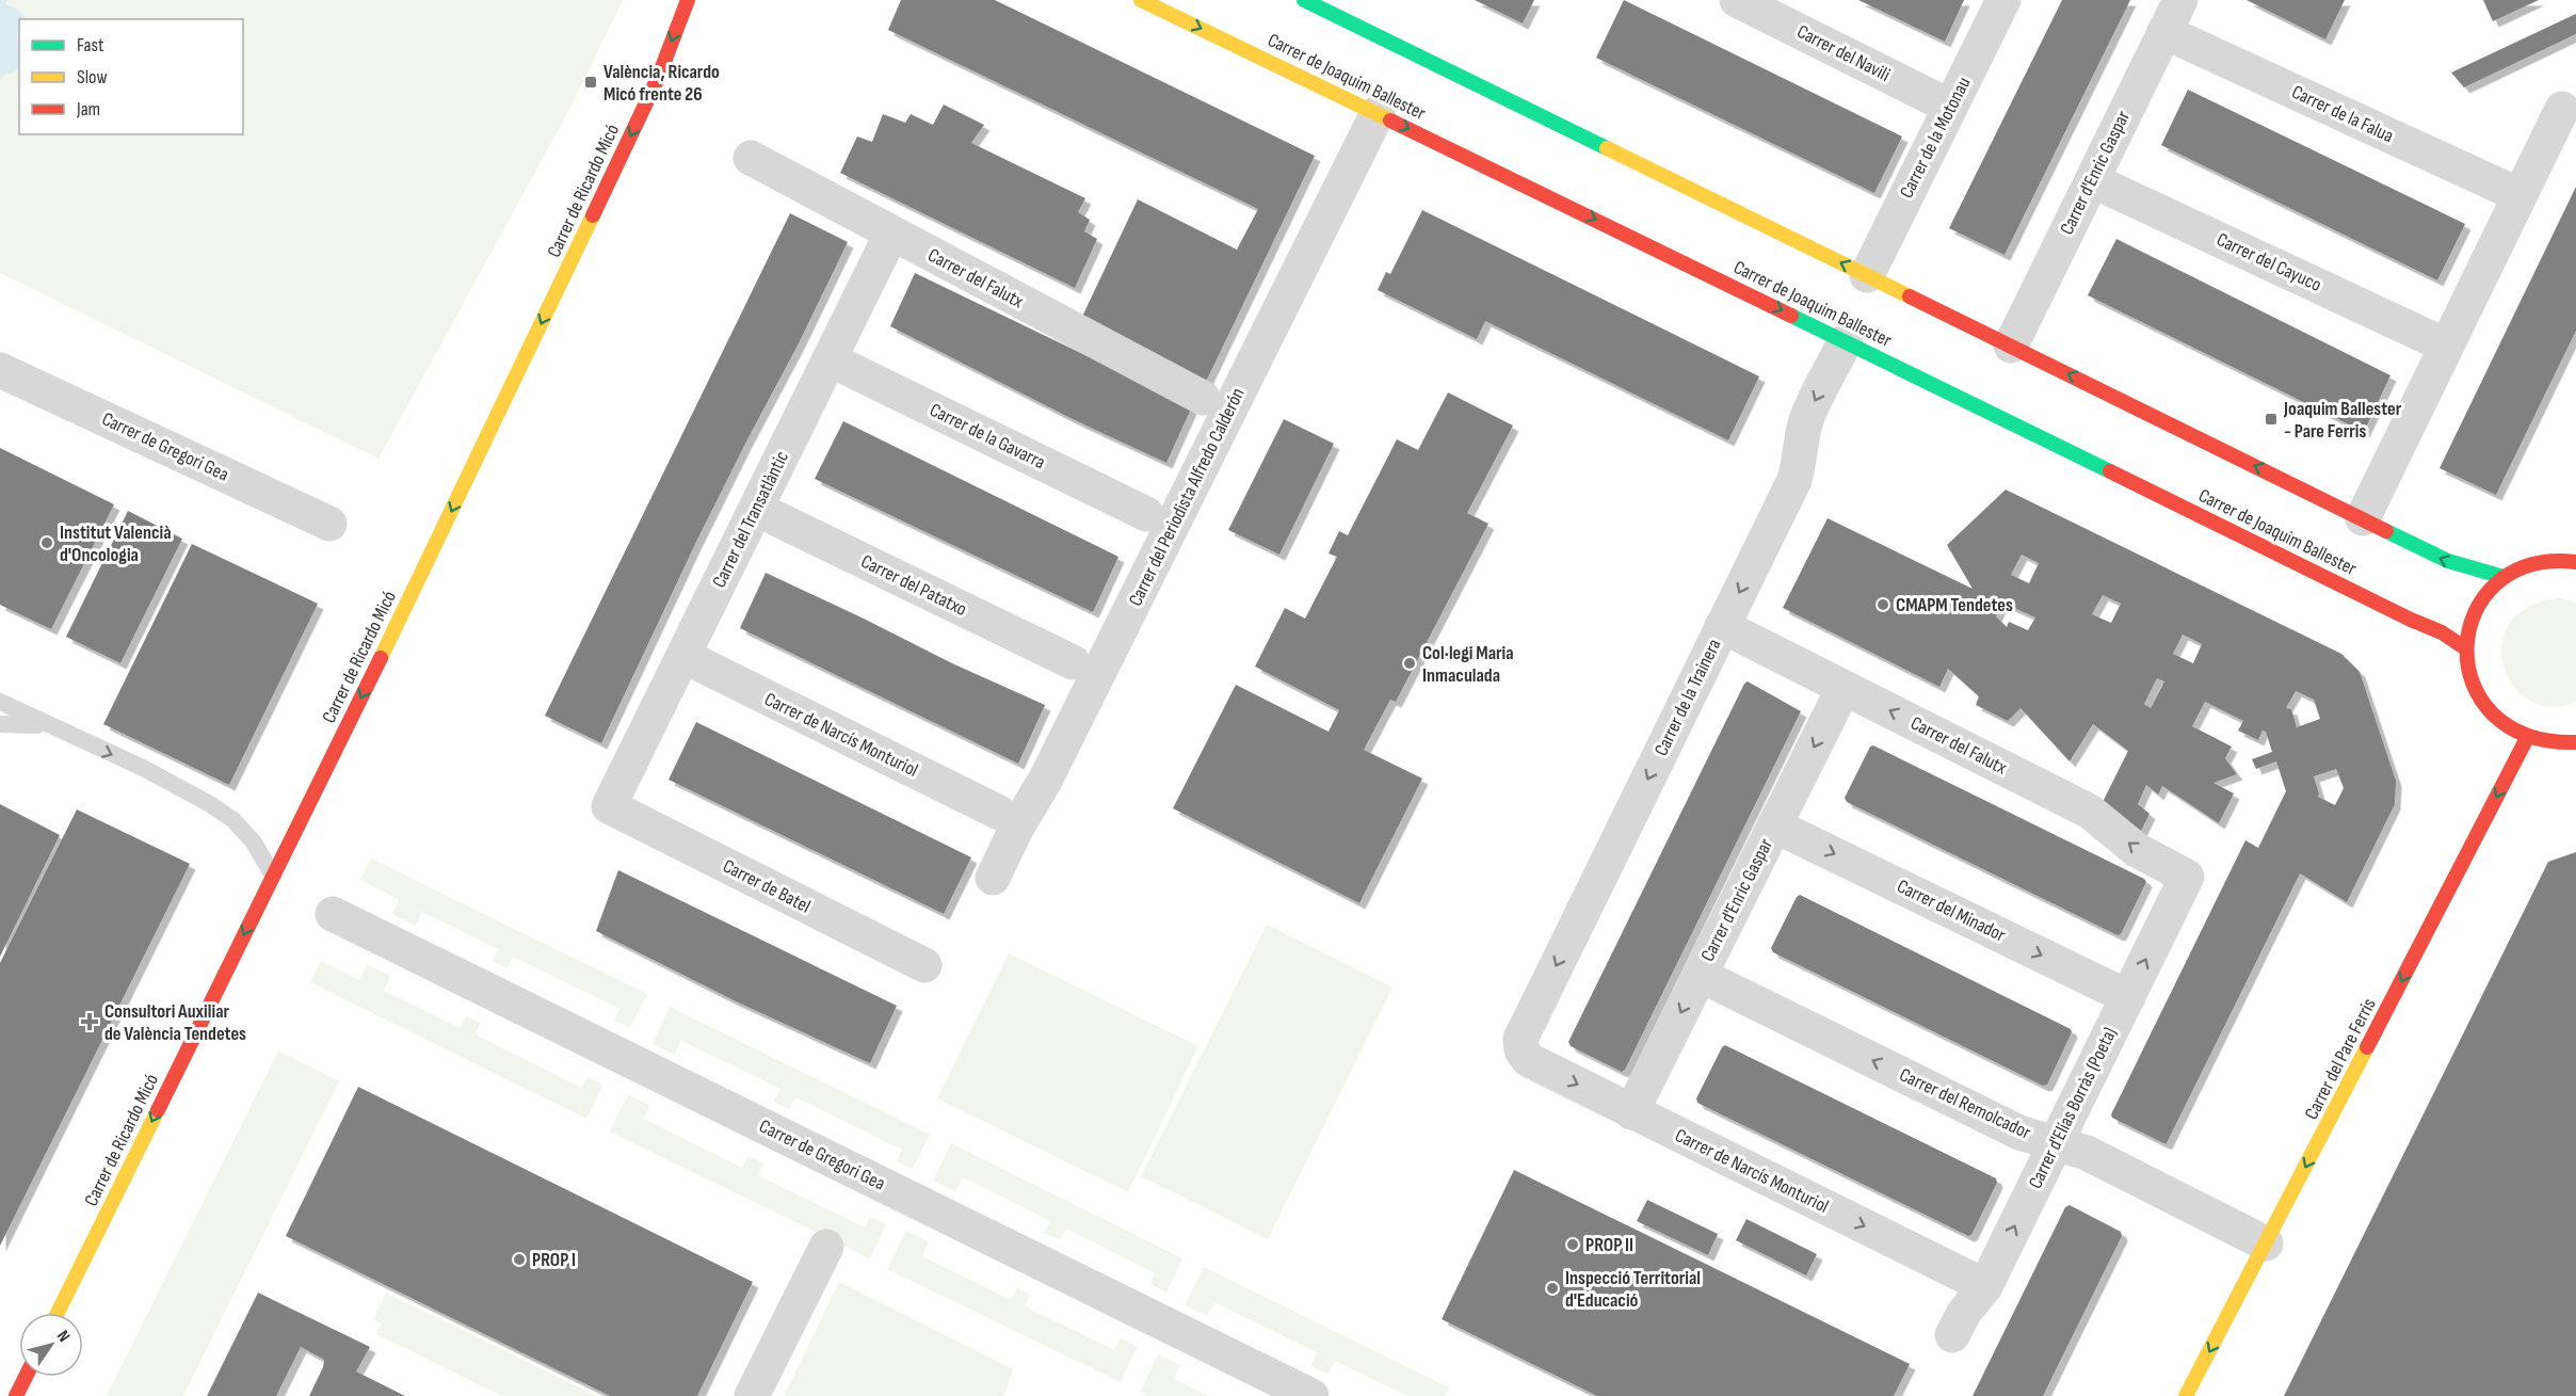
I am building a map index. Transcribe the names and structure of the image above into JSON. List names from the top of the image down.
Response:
{
  "streets": {
    "street": [
      "Carrer del Navili",
      "Carrer de Joaquim Ballester",
      "Carrer de la Falua",
      "Carrer de la Motonau",
      "Carrer d'Enric Gaspar",
      "Carrer de Ricardo Micó",
      "Carrer del Cayuco",
      "Carrer del Falutx",
      "Carrer de la Gavarra",
      "Carrer de Gregori Gea",
      "Carrer del Periodista Alfredo Calderón",
      "Carrer del Transatlàntic",
      "Carrer del Patatxo",
      "Carrer de la Trainera",
      "Carrer de Narcís Monturiol",
      "Carrer de Batel",
      "Carrer del Minador",
      "Carrer del Pare Ferris",
      "Carrer del Remolcador",
      "Carrer d'Elías Borràs (Poeta)"
    ]
  },
  "crossings": [
    ["Carrer del Navili", "Carrer de la Motonau"],
    ["Carrer de Joaquim Ballester", "Carrer del Periodista Alfredo Calderón"],
    ["Carrer de Joaquim Ballester", "Carrer de la Trainera"],
    ["Carrer de la Falua", "Carrer d'Enric Gaspar"],
    ["Carrer d'Enric Gaspar", "Carrer del Cayuco"],
    ["Carrer d'Enric Gaspar", "Carrer del Falutx"],
    ["Carrer d'Enric Gaspar", "Carrer de Narcís Monturiol"],
    ["Carrer d'Enric Gaspar", "Carrer del Minador"],
    ["Carrer d'Enric Gaspar", "Carrer del Remolcador"],
    ["Carrer del Falutx", "Carrer del Transatlàntic"],
    ["Carrer del Falutx", "Carrer de la Trainera"],
    ["Carrer del Falutx", "Carrer d'Elías Borràs (Poeta)"],
    ["Carrer de la Gavarra", "Carrer del Transatlàntic"],
    ["Carrer del Transatlàntic", "Carrer del Patatxo"],
    ["Carrer del Transatlàntic", "Carrer de Narcís Monturiol"],
    ["Carrer del Transatlàntic", "Carrer de Batel"],
    ["Carrer de la Trainera", "Carrer de Narcís Monturiol"],
    ["Carrer de Narcís Monturiol", "Carrer d'Elías Borràs (Poeta)"],
    ["Carrer del Minador", "Carrer d'Elías Borràs (Poeta)"],
    ["Carrer del Pare Ferris", "Carrer del Remolcador"],
    ["Carrer del Remolcador", "Carrer d'Elías Borràs (Poeta)"]
  ],
  "one_way": [
    "Carrer d'Enric Gaspar",
    "Carrer de Ricardo Micó",
    "Carrer del Falutx",
    "Carrer de la Trainera",
    "Carrer de Narcís Monturiol",
    "Carrer del Minador",
    "Carrer del Pare Ferris",
    "Carrer del Remolcador",
    "Carrer d'Elías Borràs (Poeta)"
  ],
  "places": {
    "transit": ["València, Ricardo Micó frente 26", "Joaquim Ballester - Pare Ferris"],
    "other": [
      "Institut Valencià d'Oncologia",
      "CMAPM Tendetes",
      "Col·legi Maria Inmaculada",
      "PROP II",
      "PROP I",
      "Inspecció Territorial d'Educació"
    ],
    "health": ["Consultori Auxiliar de València Tendetes"]
  },
  "legend": ["Fast", "Slow", "Jam"],
  "north": "top right"
}
